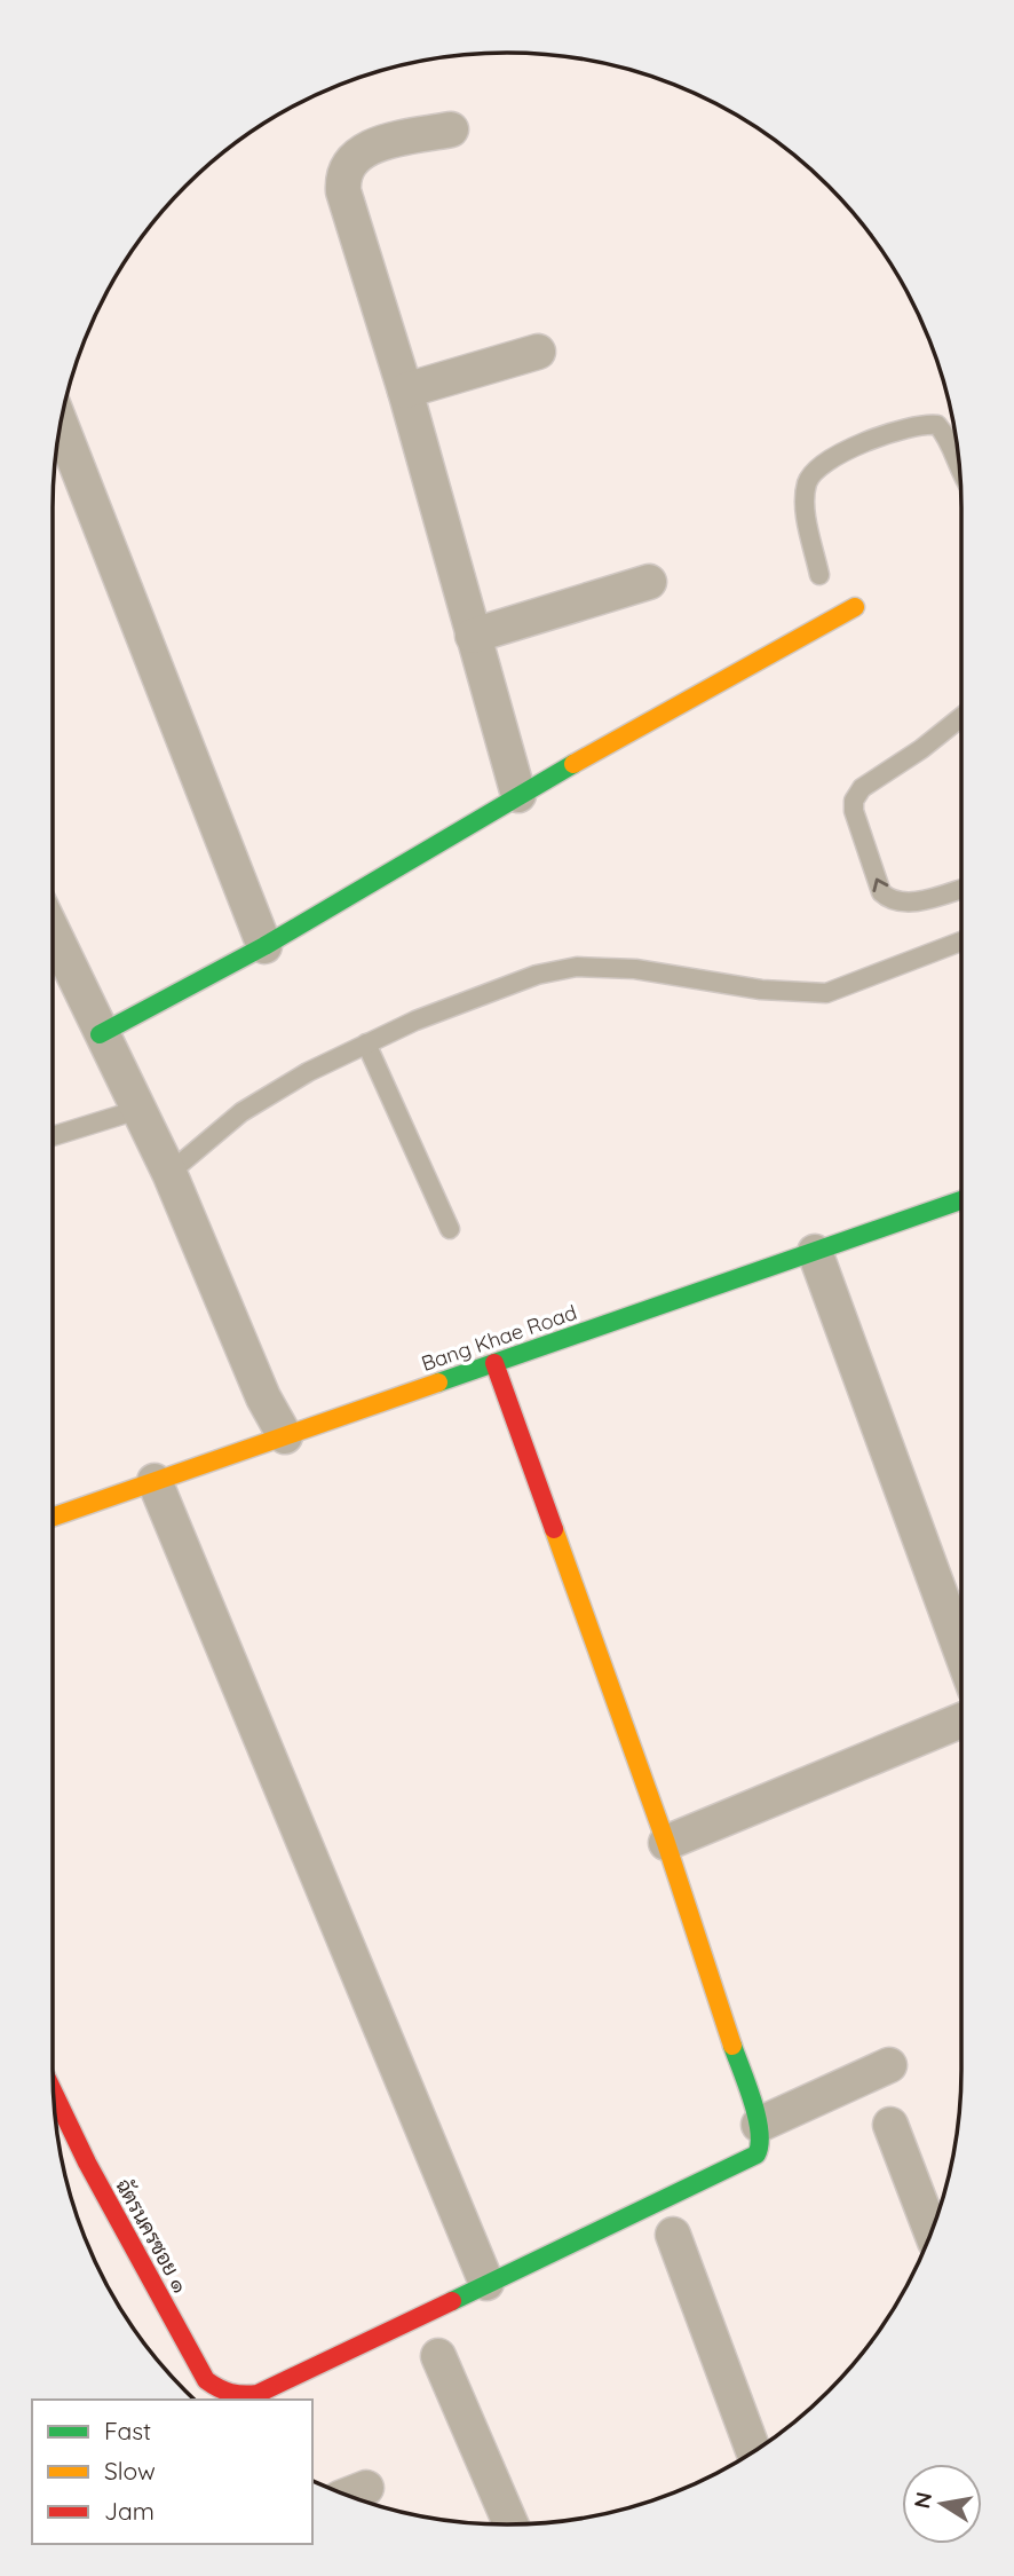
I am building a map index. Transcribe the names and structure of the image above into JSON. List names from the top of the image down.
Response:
{
  "streets": {
    "street": ["Bang Khae Road", "ฉัตรนครซอย ๑"]
  },
  "legend": ["Fast", "Slow", "Jam"],
  "north": "left"
}
